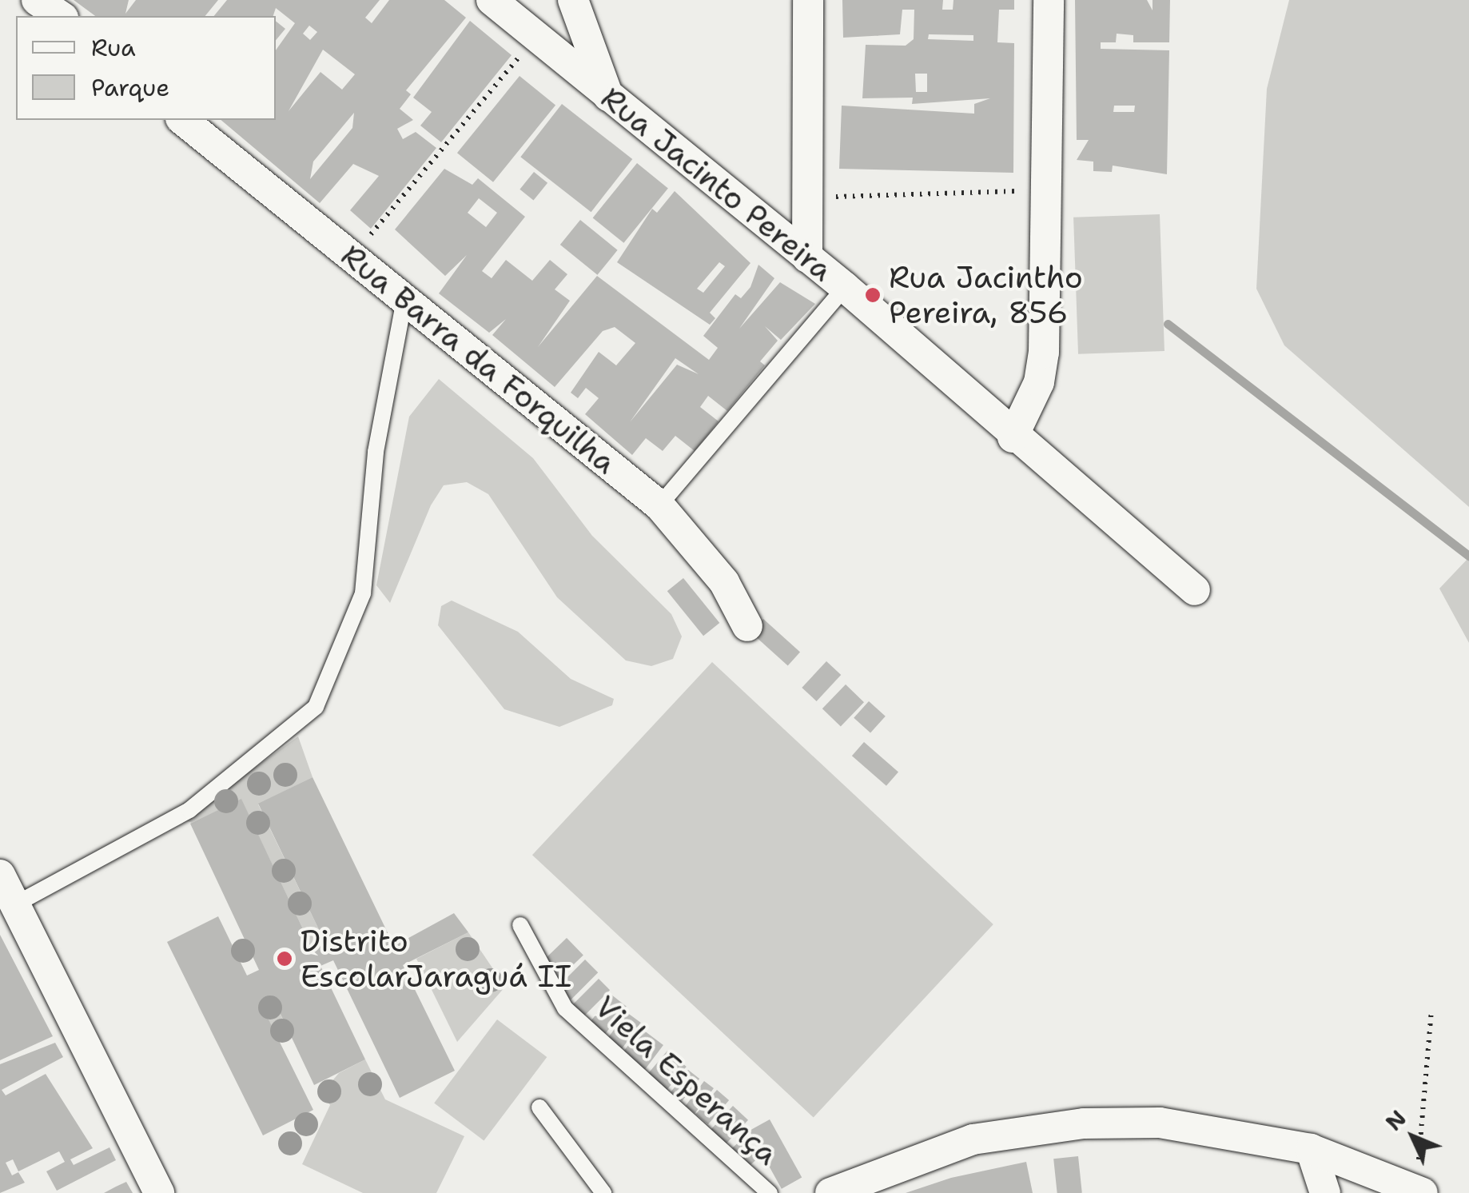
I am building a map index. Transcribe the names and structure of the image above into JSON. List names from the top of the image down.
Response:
{
  "streets": {
    "street": ["Rua Jacinto Pereira", "Rua Barra da Forquilha"],
    "lane": ["Viela Esperança"]
  },
  "places": ["Rua Jacintho Pereira, 856", "Distrito EscolarJaraguá II"],
  "legend": ["Rua", "Parque"],
  "north": "top left"
}
